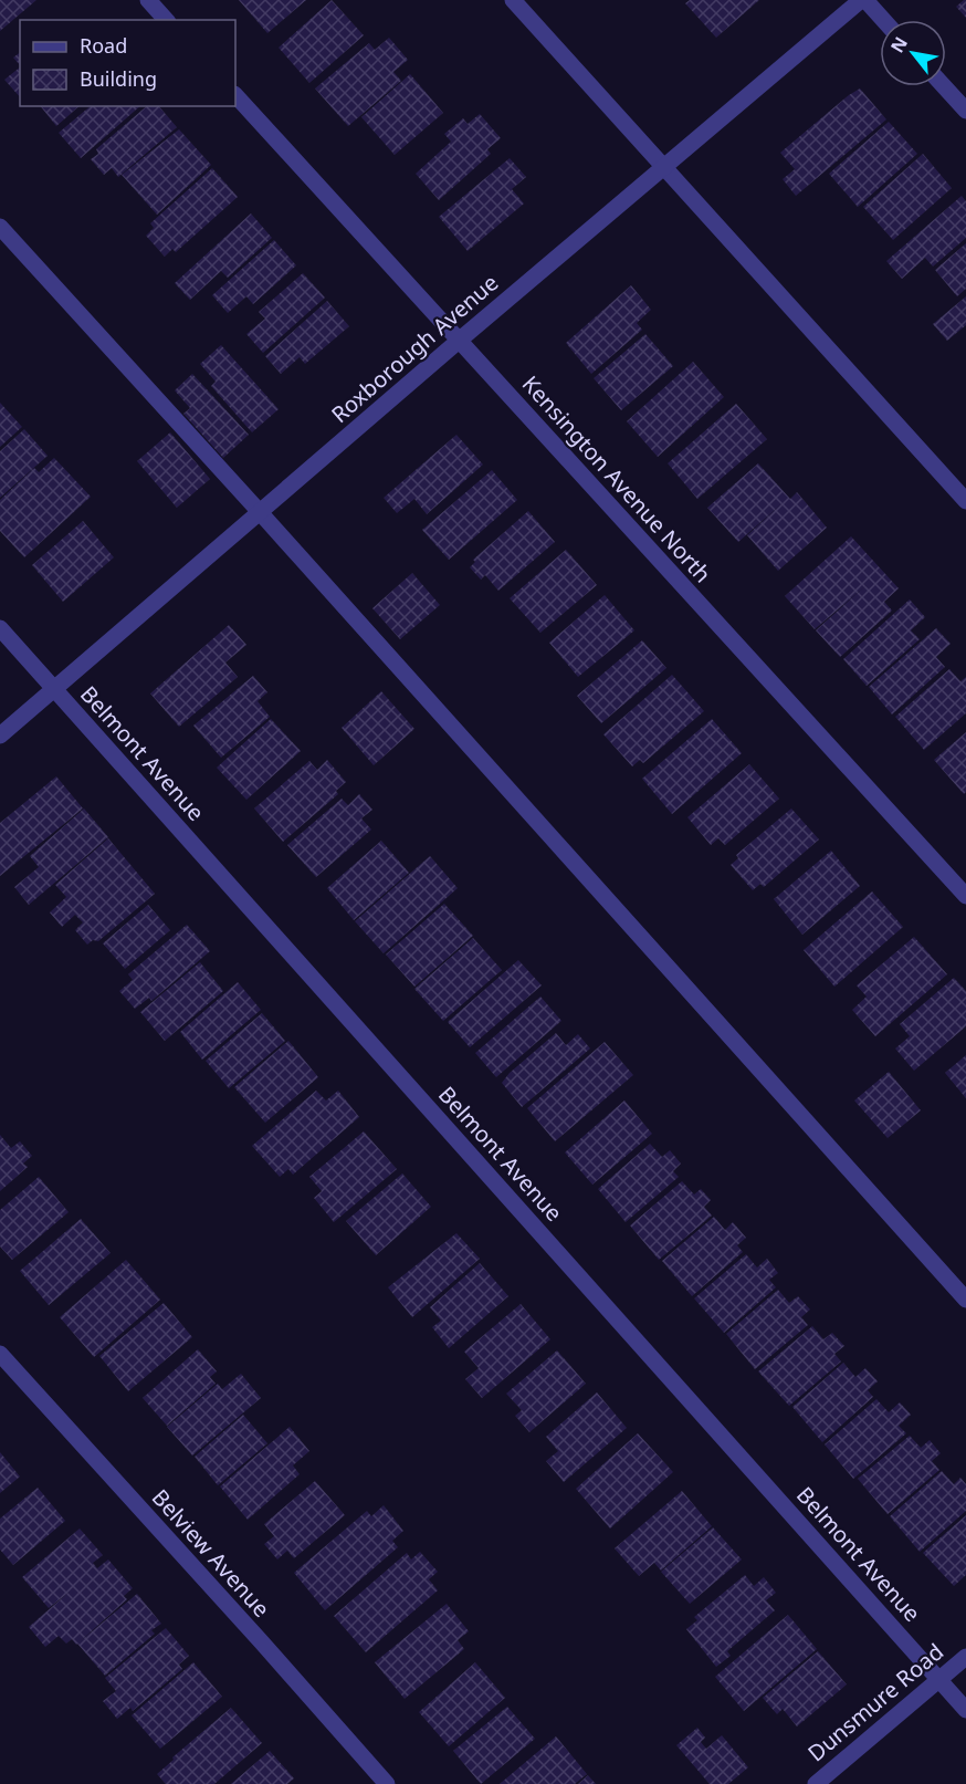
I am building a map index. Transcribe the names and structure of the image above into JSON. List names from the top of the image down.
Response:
{
  "streets": {
    "street": [
      "Roxborough Avenue",
      "Kensington Avenue North",
      "Belmont Avenue",
      "Belview Avenue",
      "Dunsmure Road"
    ]
  },
  "crossings": [
    ["Roxborough Avenue", "Kensington Avenue North"],
    ["Roxborough Avenue", "Belmont Avenue"],
    ["Belmont Avenue", "Dunsmure Road"]
  ],
  "legend": ["Road", "Building"],
  "north": "top left"
}
